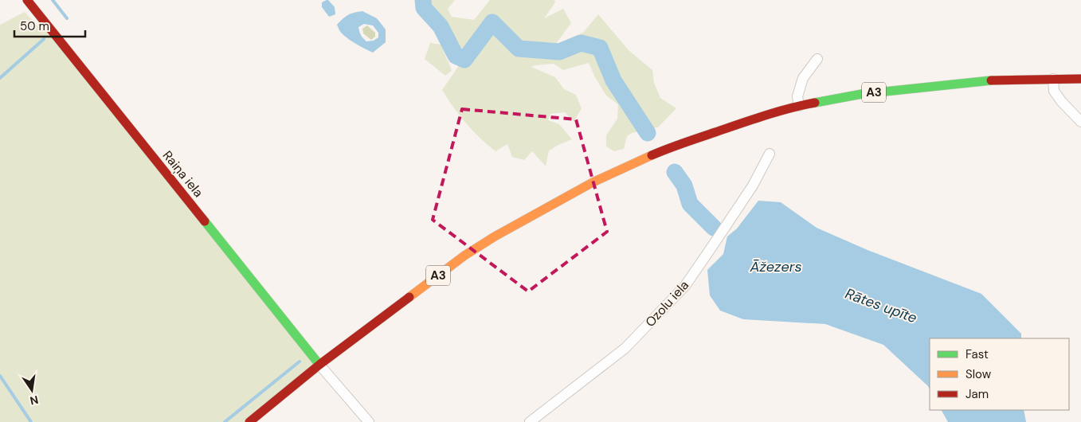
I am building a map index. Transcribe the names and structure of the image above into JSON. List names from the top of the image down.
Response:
{
  "streets": {
    "main road": ["A3", "Raiņa iela"],
    "street": ["Ozolu iela"]
  },
  "crossings": [
    ["A3", "Raiņa iela"]
  ],
  "water": ["Āžezers", "Rātes upīte"],
  "legend": ["Fast", "Slow", "Jam"],
  "scale_bar": "50 m",
  "north": "bottom"
}
